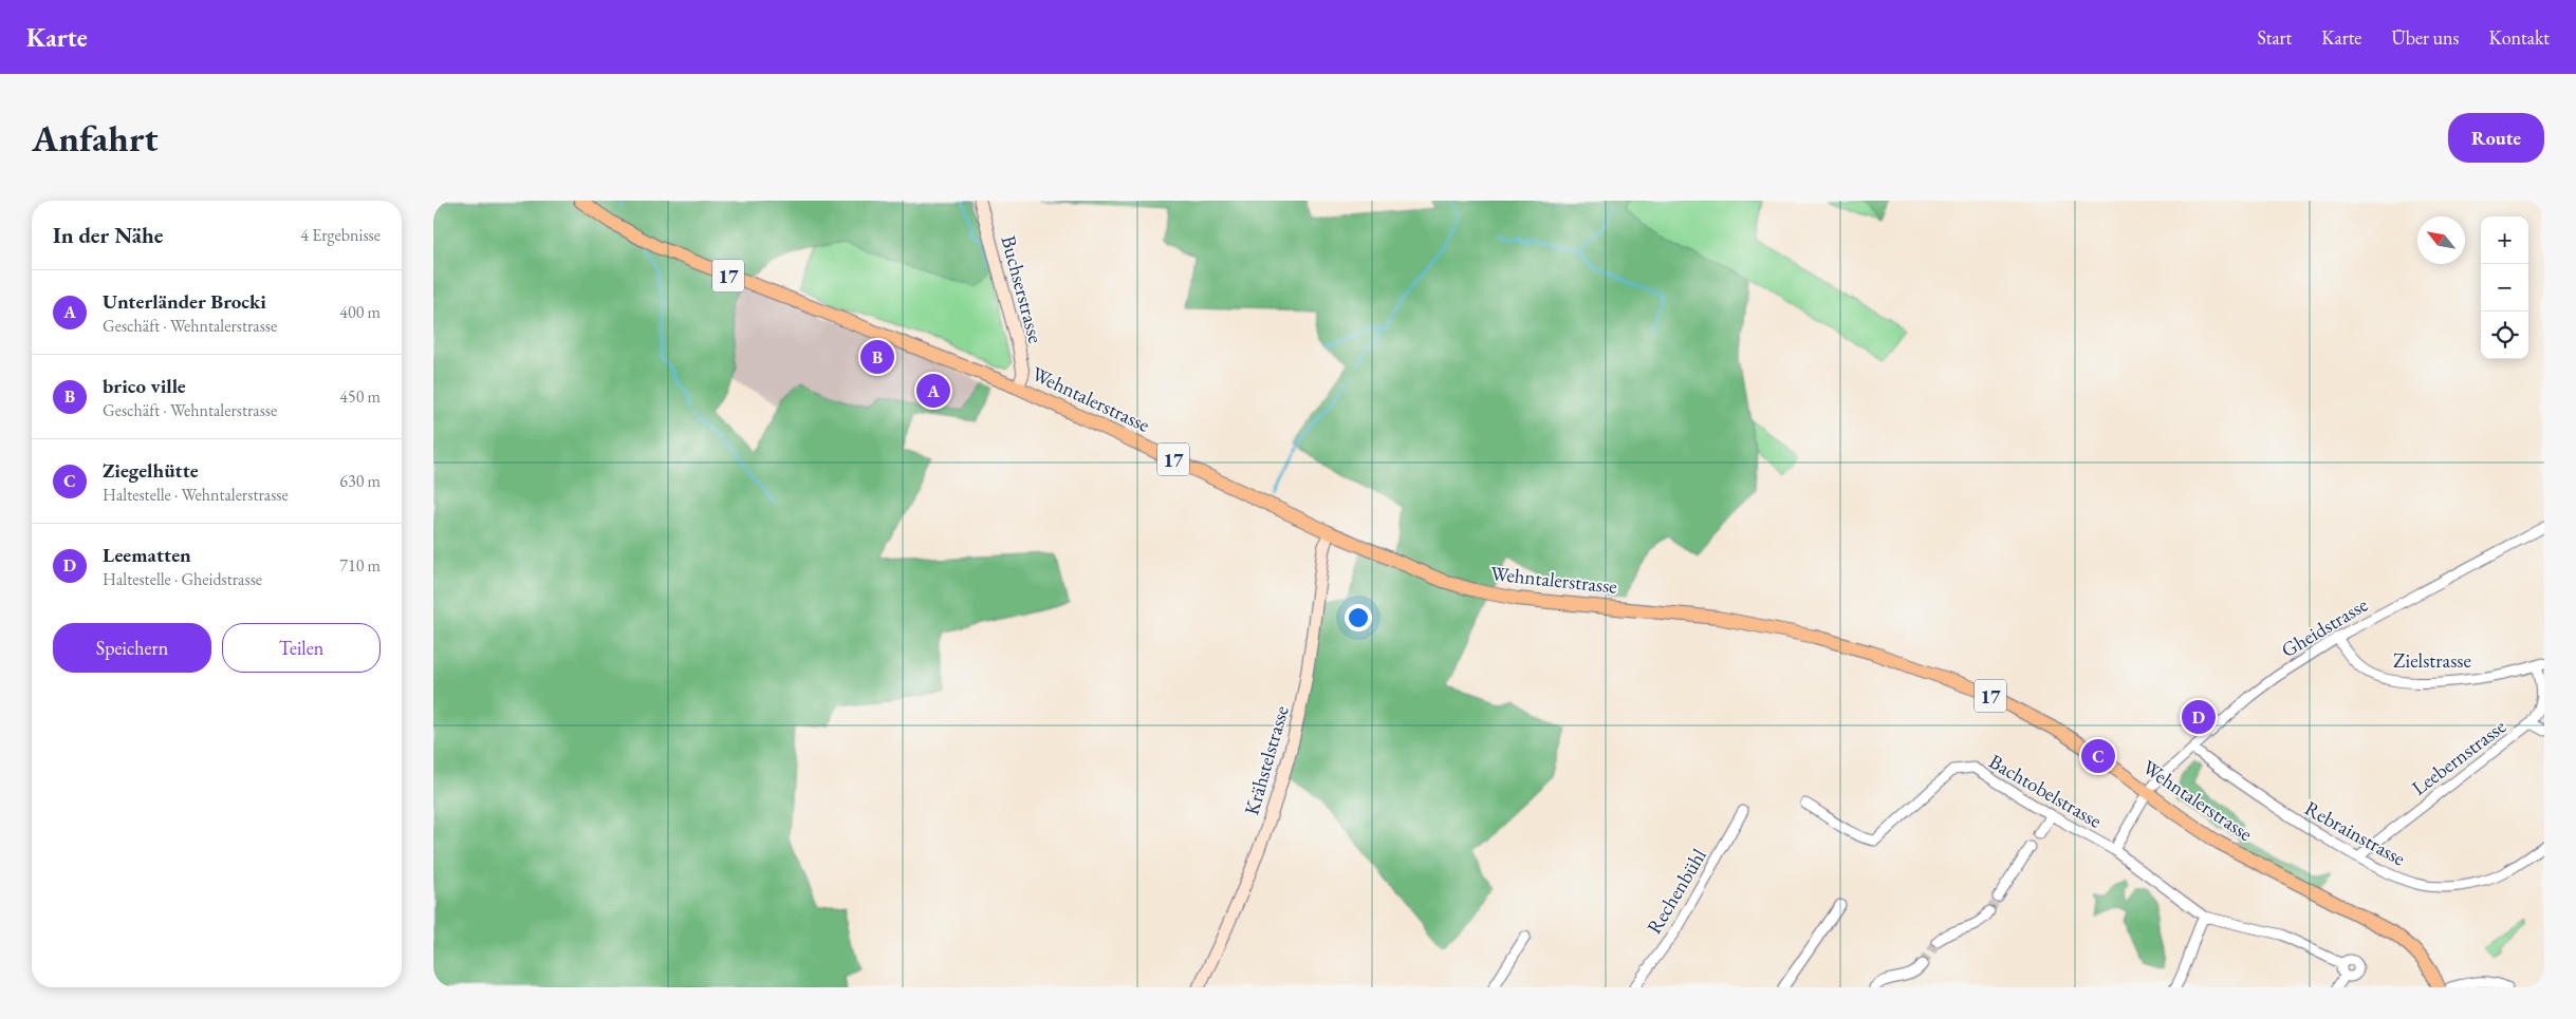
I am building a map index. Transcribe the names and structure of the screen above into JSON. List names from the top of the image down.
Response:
{
  "streets": {
    "main road": [
      "17",
      "Buchserstrasse",
      "Wehntalerstrasse",
      "Krähstelstrasse"
    ],
    "street": [
      "Gheidstrasse",
      "Zielstrasse",
      "Leebernstrasse",
      "Bachtobelstrasse",
      "Rebrainstrasse",
      "Rechenbühl"
    ]
  },
  "crossings": [
    ["Buchserstrasse", "Wehntalerstrasse"],
    ["Wehntalerstrasse", "Gheidstrasse"],
    ["Wehntalerstrasse", "Krähstelstrasse"],
    ["Wehntalerstrasse", "Bachtobelstrasse"],
    ["Gheidstrasse", "Zielstrasse"],
    ["Gheidstrasse", "Bachtobelstrasse"],
    ["Gheidstrasse", "Rebrainstrasse"],
    ["Zielstrasse", "Leebernstrasse"],
    ["Leebernstrasse", "Rebrainstrasse"]
  ],
  "north": "top left",
  "page": {
    "header": "Karte",
    "nav": [
      "Start",
      "Karte",
      "Über uns",
      "Kontakt"
    ],
    "buttons": [
      "Route",
      ["Speichern", "Teilen"]
    ],
    "title": "Anfahrt",
    "heading": ["In der Nähe", "4 Ergebnisse"],
    "map_buttons": ["+", "−"],
    "list": [
      {
        "mark": "A",
        "name": "Unterländer Brocki",
        "note": "Geschäft · Wehntalerstrasse",
        "value": "400 m"
      },
      {
        "mark": "B",
        "name": "brico ville",
        "note": "Geschäft · Wehntalerstrasse",
        "value": "450 m"
      },
      {
        "mark": "C",
        "name": "Ziegelhütte",
        "note": "Haltestelle · Wehntalerstrasse",
        "value": "630 m"
      },
      {
        "mark": "D",
        "name": "Leematten",
        "note": "Haltestelle · Gheidstrasse",
        "value": "710 m"
      }
    ],
    "pins": [
      "B",
      "A",
      "D",
      "C"
    ]
  }
}
